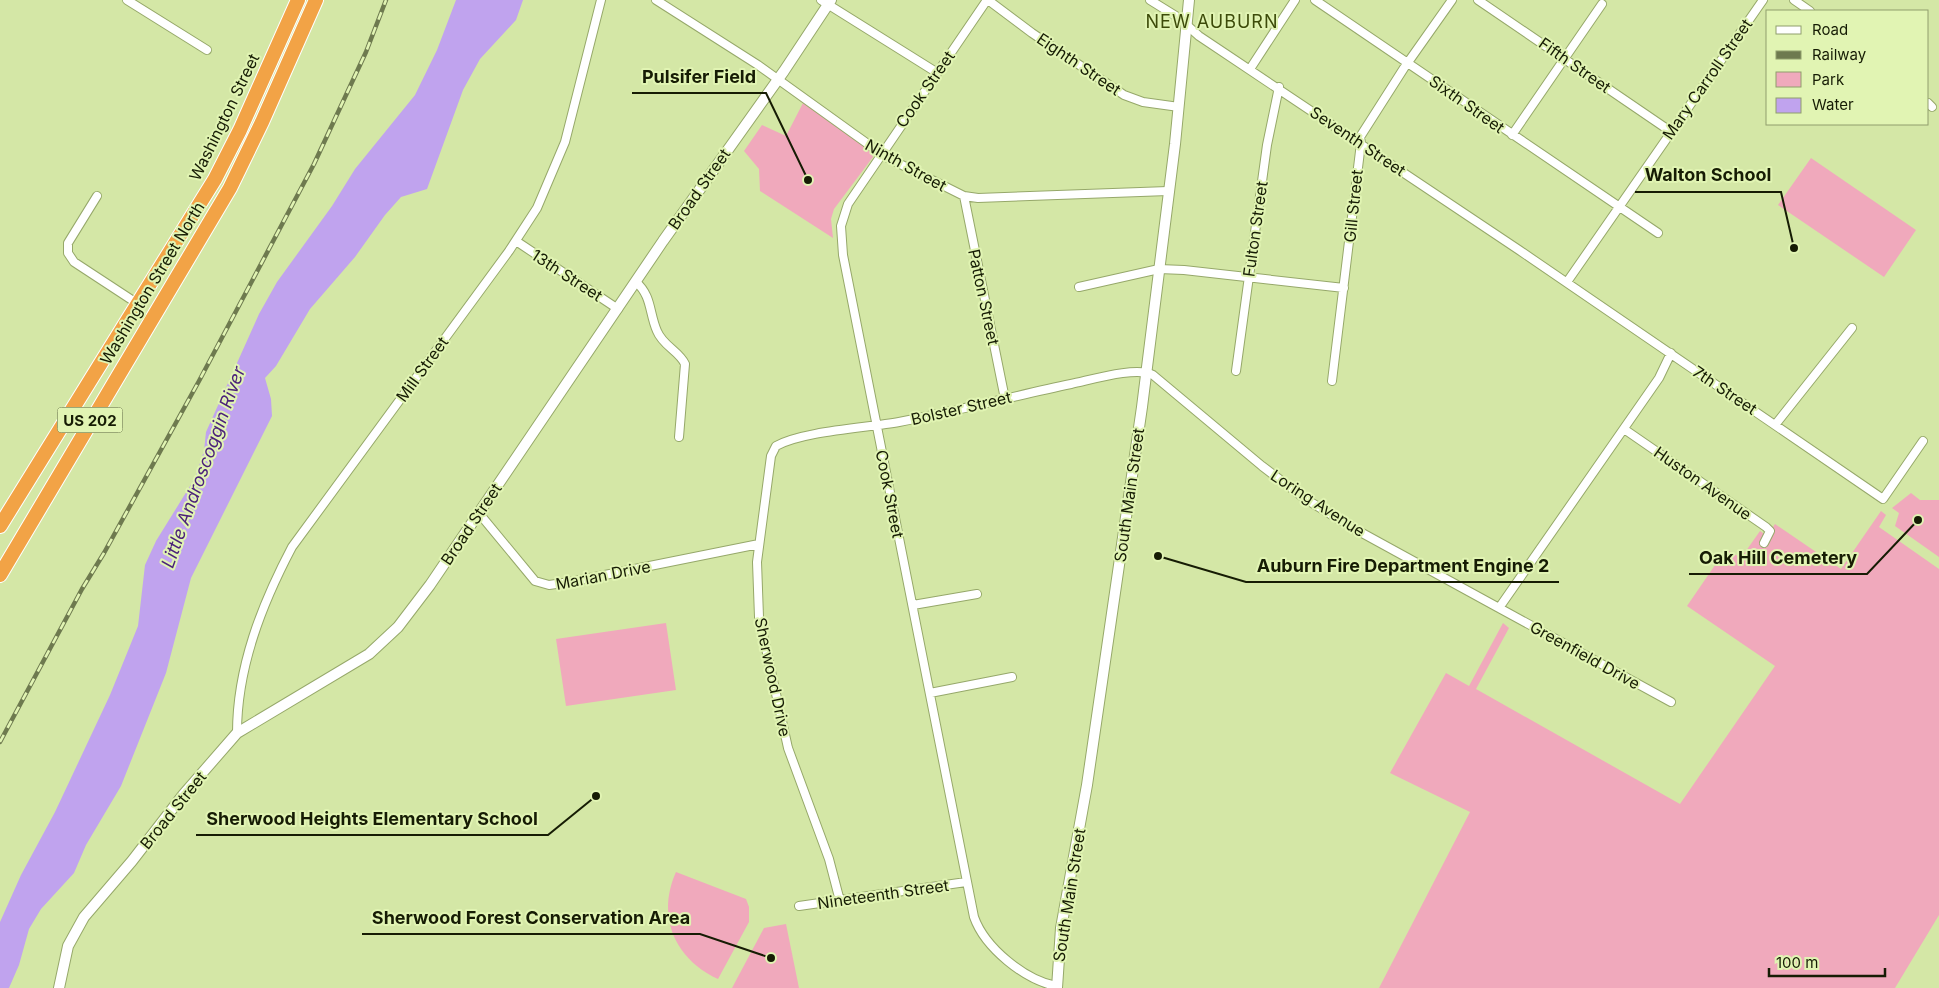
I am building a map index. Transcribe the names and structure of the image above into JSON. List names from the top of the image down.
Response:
{
  "streets": {
    "highway": ["Washington Street", "Washington Street North", "US 202"],
    "street": [
      "Eighth Street",
      "Fifth Street",
      "Mary Carroll Street",
      "Cook Street",
      "Sixth Street",
      "Seventh Street",
      "Ninth Street",
      "Broad Street",
      "Gill Street",
      "Fulton Street",
      "13th Street",
      "Patton Street",
      "Mill Street",
      "7th Street",
      "Bolster Street",
      "Huston Avenue",
      "South Main Street",
      "Loring Avenue",
      "Marian Drive",
      "Greenfield Drive",
      "Sherwood Drive",
      "Nineteenth Street"
    ]
  },
  "crossings": [
    ["Eighth Street", "Cook Street"],
    ["Eighth Street", "South Main Street"],
    ["Fifth Street", "Mary Carroll Street"],
    ["Mary Carroll Street", "Sixth Street"],
    ["Mary Carroll Street", "Seventh Street"],
    ["Mary Carroll Street", "7th Street"],
    ["Cook Street", "Ninth Street"],
    ["Cook Street", "Bolster Street"],
    ["Cook Street", "South Main Street"],
    ["Cook Street", "Nineteenth Street"],
    ["Sixth Street", "Gill Street"],
    ["Seventh Street", "Gill Street"],
    ["Seventh Street", "Fulton Street"],
    ["Seventh Street", "7th Street"],
    ["Seventh Street", "South Main Street"],
    ["Ninth Street", "Broad Street"],
    ["Ninth Street", "Patton Street"],
    ["Ninth Street", "South Main Street"],
    ["Broad Street", "13th Street"],
    ["Broad Street", "Mill Street"],
    ["Broad Street", "Marian Drive"],
    ["13th Street", "Mill Street"],
    ["Patton Street", "Bolster Street"],
    ["Bolster Street", "South Main Street"],
    ["Bolster Street", "Loring Avenue"],
    ["Bolster Street", "Sherwood Drive"],
    ["South Main Street", "Loring Avenue"],
    ["Loring Avenue", "Greenfield Drive"],
    ["Marian Drive", "Sherwood Drive"],
    ["Sherwood Drive", "Nineteenth Street"]
  ],
  "districts": ["NEW AUBURN"],
  "water": ["Little Androscoggin River"],
  "places": [
    "Pulsifer Field",
    "Walton School",
    "Oak Hill Cemetery",
    "Auburn Fire Department Engine 2",
    "Sherwood Heights Elementary School",
    "Sherwood Forest Conservation Area"
  ],
  "legend": [
    "Road",
    "Railway",
    "Park",
    "Water"
  ],
  "scale_bar": "100 m"
}
